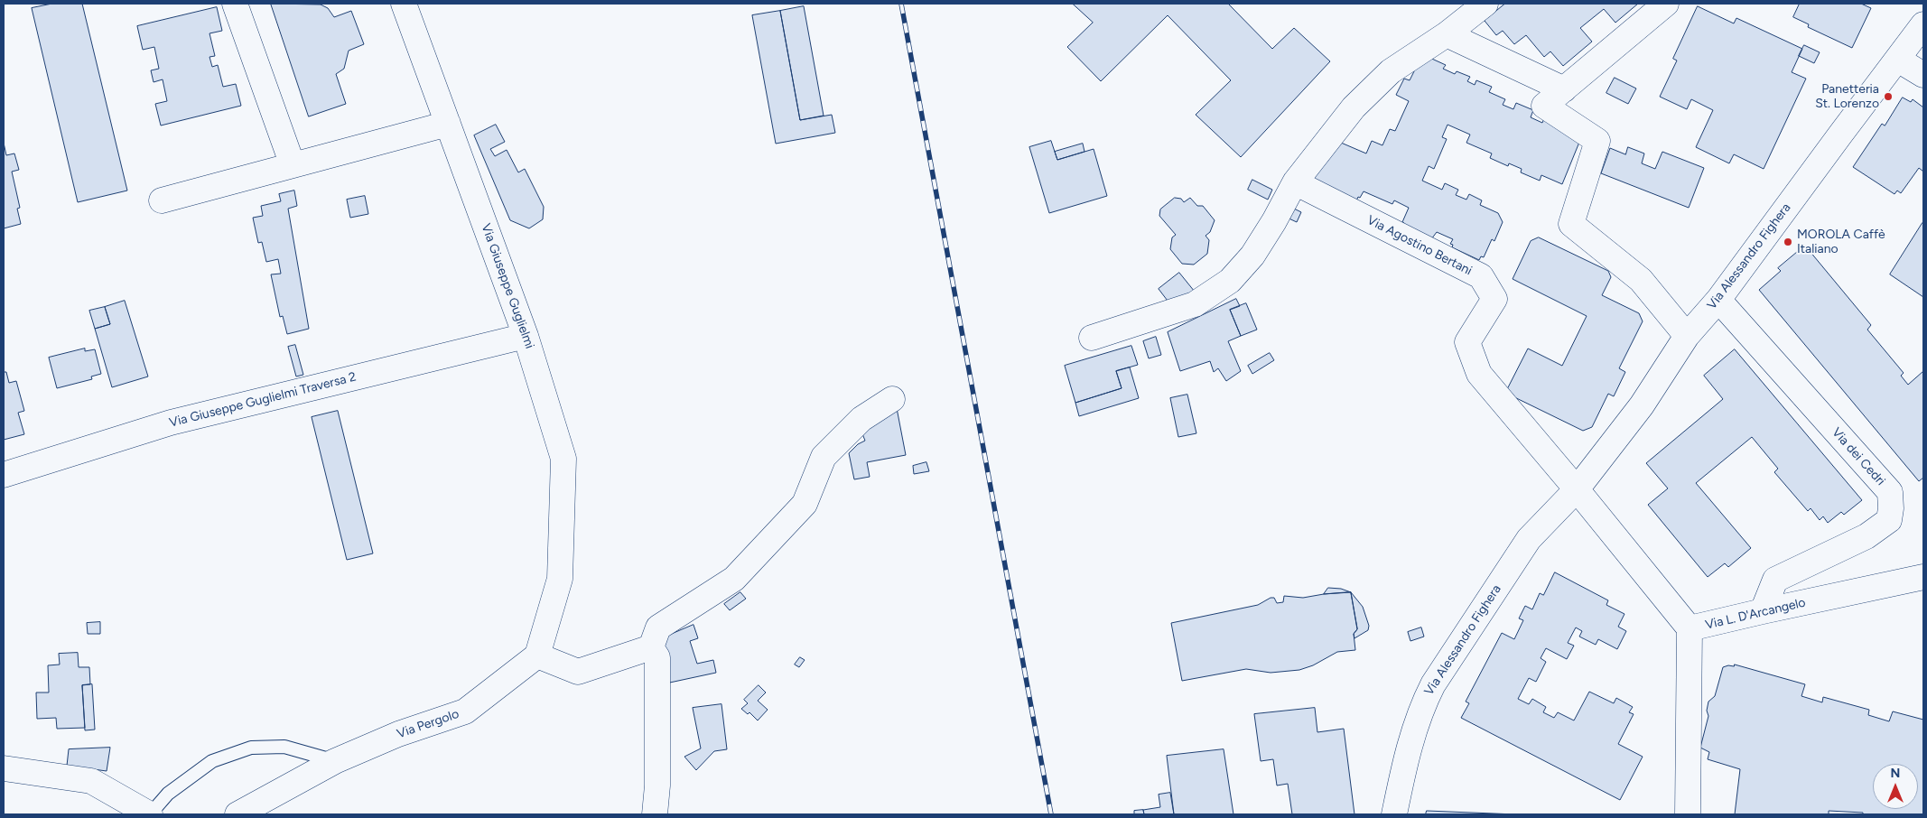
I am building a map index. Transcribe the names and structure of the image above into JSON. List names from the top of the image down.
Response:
{
  "streets": {
    "street": [
      "Via Agostino Bertani",
      "Via Alessandro Fighera",
      "Via Giuseppe Guglielmi",
      "Via Giuseppe Guglielmi Traversa 2",
      "Via dei Cedri",
      "Via L. D'Arcangelo",
      "Via Pergolo"
    ]
  },
  "crossings": [
    ["Via Agostino Bertani", "Via Alessandro Fighera"],
    ["Via Alessandro Fighera", "Via dei Cedri"],
    ["Via Giuseppe Guglielmi", "Via Giuseppe Guglielmi Traversa 2"],
    ["Via Giuseppe Guglielmi", "Via Pergolo"],
    ["Via dei Cedri", "Via L. D'Arcangelo"]
  ],
  "places": ["Panetteria St. Lorenzo", "MOROLA Caffè Italiano"],
  "north": "top"
}
